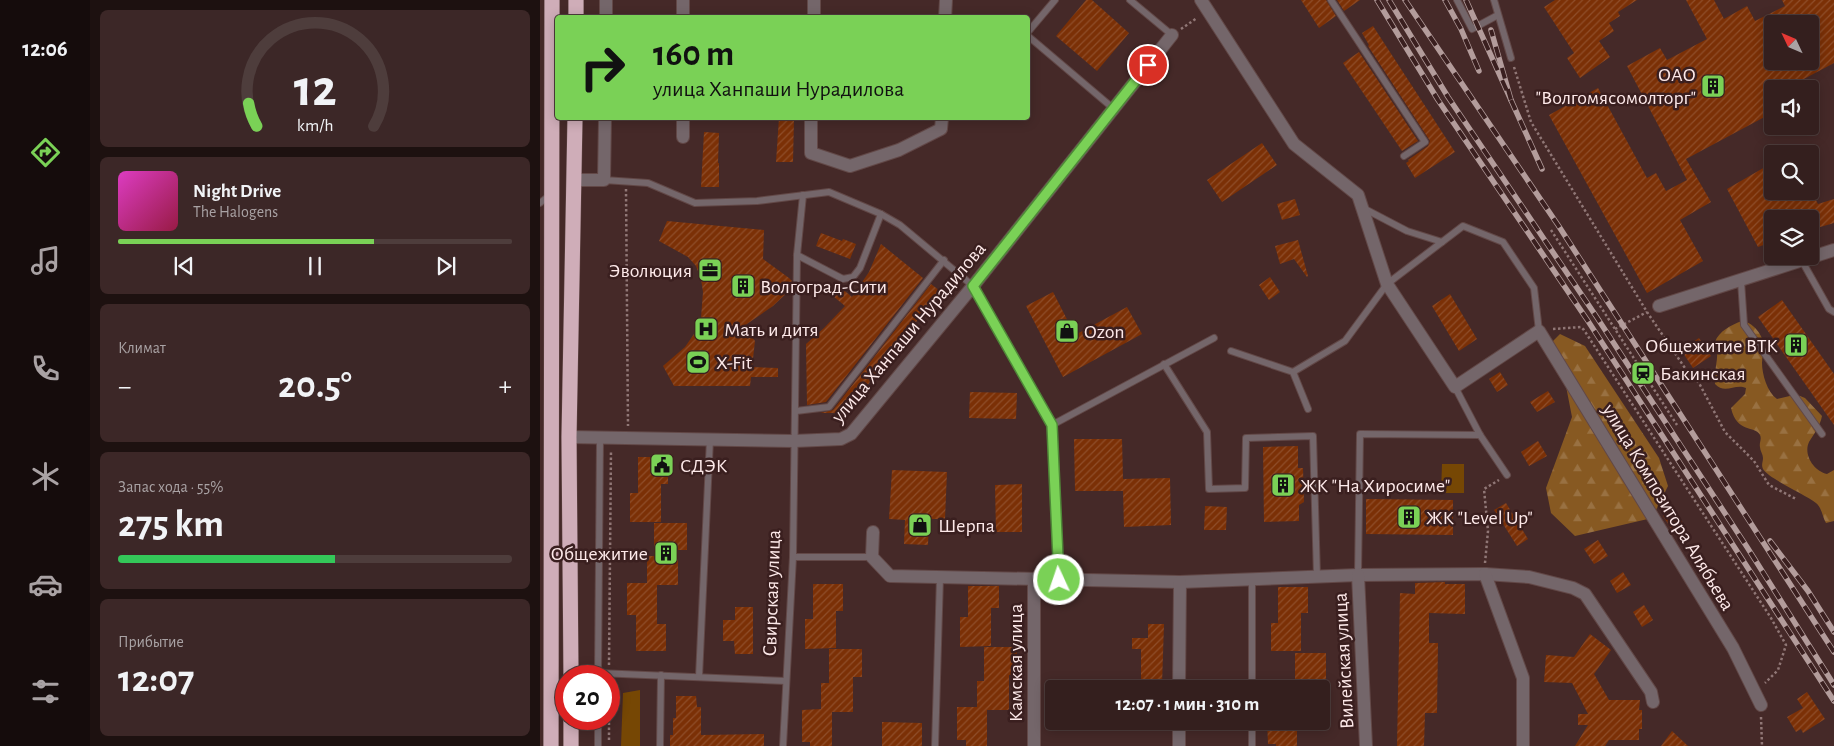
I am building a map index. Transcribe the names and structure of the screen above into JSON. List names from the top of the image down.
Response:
{
  "streets": {
    "street": [
      "улица Ханпаши Нурадилова",
      "улица Композитора Алябьева",
      "Вилейская улица",
      "Камская улица"
    ],
    "lane": ["Свирская улица"]
  },
  "crossings": [
    ["улица Ханпаши Нурадилова", "Свирская улица"]
  ],
  "places": {
    "building": [
      "ОАО \"Волгомясомолторг\"",
      "Волгоград-Сити",
      "Общежитие ВТК",
      "ЖК \"На Хиросиме\"",
      "ЖК \"Level Up\"",
      "Общежитие"
    ],
    "office": ["Эволюция"],
    "hospital": ["Мать и дитя"],
    "shop": ["Ozon", "Шерпа"],
    "sports": ["X-Fit"],
    "station": ["Бакинская"],
    "public building": ["СДЭК"]
  },
  "north": "top left",
  "page": {
    "tabs": "12:06",
    "turn": ["160 m", "улица Ханпаши Нурадилова"],
    "song": ["Night Drive", "The Halogens"],
    "tile": [
      "Климат",
      ["Запас хода · 55%", "275 km"],
      ["Прибытие", "12:07"]
    ],
    "heat": ["−", "20.5°", "+"],
    "limit": "20",
    "trip": "12:07 · 1 мин · 310 m",
    "gauge": ["12", "km/h"]
  }
}
